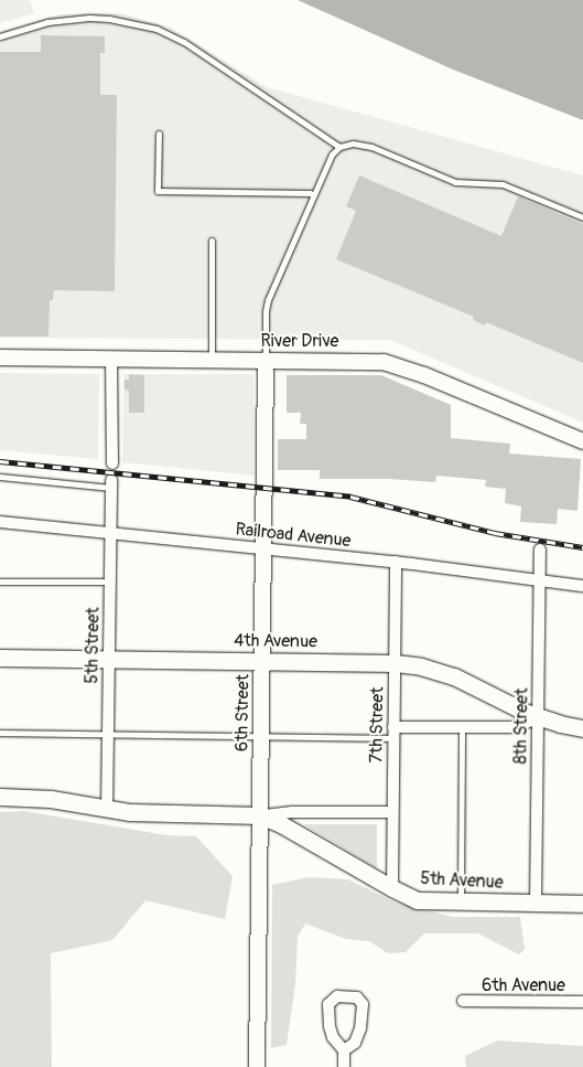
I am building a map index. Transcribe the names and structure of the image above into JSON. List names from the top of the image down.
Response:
{
  "streets": {
    "main road": ["4th Avenue", "5th Avenue"],
    "street": [
      "River Drive",
      "Railroad Avenue",
      "5th Street",
      "6th Street",
      "7th Street",
      "8th Street",
      "6th Avenue"
    ]
  },
  "crossings": [
    ["River Drive", "6th Street"],
    ["Railroad Avenue", "5th Street"],
    ["Railroad Avenue", "6th Street"],
    ["Railroad Avenue", "7th Street"],
    ["Railroad Avenue", "8th Street"],
    ["4th Avenue", "5th Street"],
    ["4th Avenue", "6th Street"],
    ["4th Avenue", "7th Street"],
    ["4th Avenue", "8th Street"],
    ["5th Street", "5th Avenue"],
    ["6th Street", "5th Avenue"],
    ["7th Street", "5th Avenue"],
    ["8th Street", "5th Avenue"]
  ]
}
